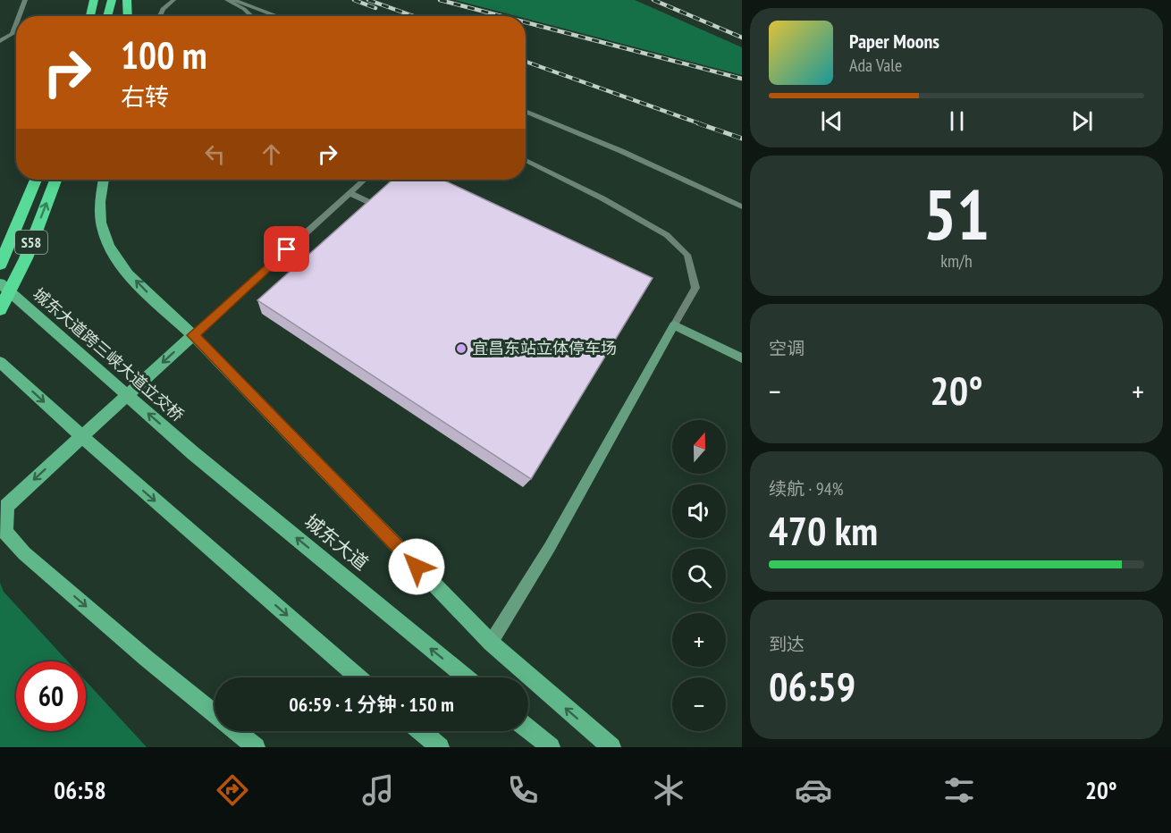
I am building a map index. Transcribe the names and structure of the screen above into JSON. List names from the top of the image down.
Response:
{
  "streets": {
    "highway": ["S58"],
    "main road": ["城东大道跨三峡大道立交桥", "城东大道"]
  },
  "crossings": [
    ["城东大道跨三峡大道立交桥", "城东大道"]
  ],
  "places": ["宜昌东站立体停车场"],
  "north": "top",
  "page": {
    "turn": ["100 m", "右转"],
    "song": ["Paper Moons", "Ada Vale"],
    "tile": [
      ["51", "km/h"],
      "空调",
      ["续航 · 94%", "470 km"],
      ["到达", "06:59"]
    ],
    "heat": ["−", "20°", "+"],
    "map_buttons": ["+", "−"],
    "limit": "60",
    "trip": "06:59 · 1 分钟 · 150 m",
    "tabs": ["06:58", "20°"]
  }
}
